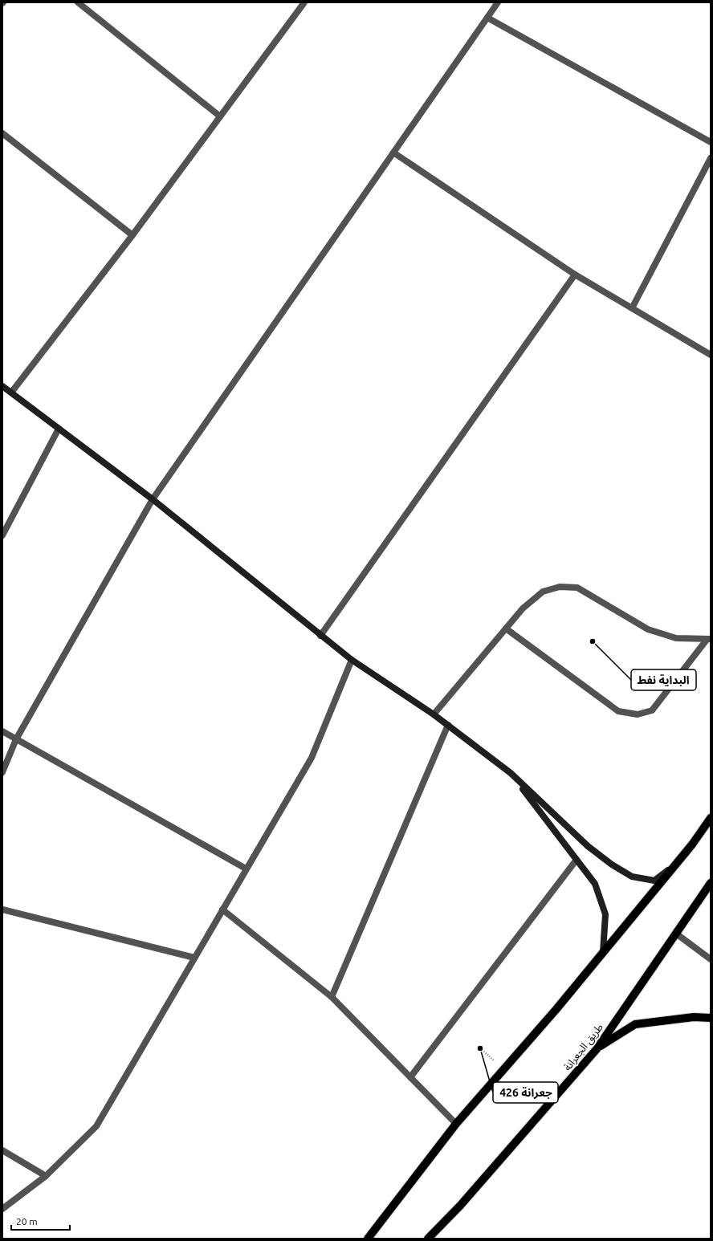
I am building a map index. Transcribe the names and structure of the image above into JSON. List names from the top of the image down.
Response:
{
  "streets": {
    "main road": ["طريق الجعرانة"]
  },
  "places": ["البداية نفط", "جعرانة 426"],
  "scale_bar": "20 m"
}
